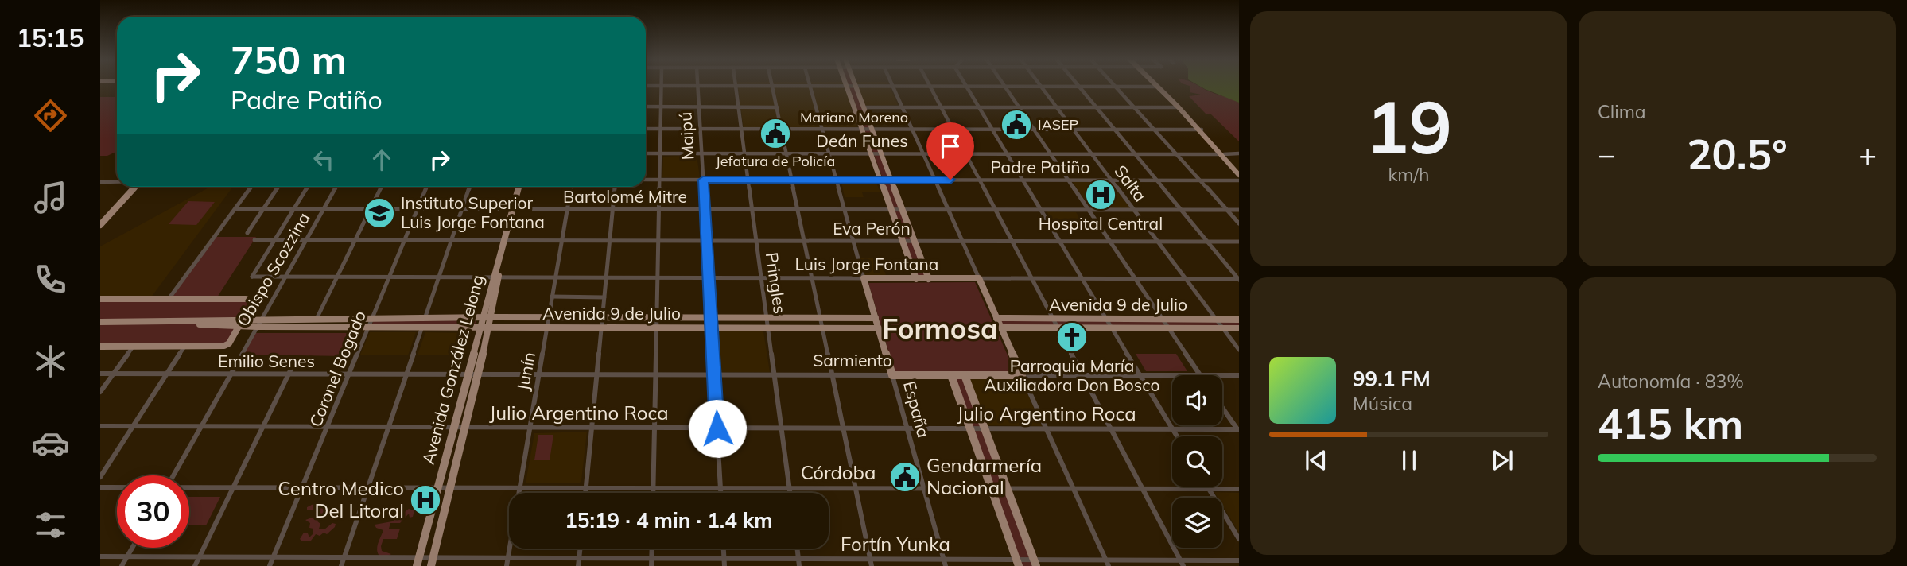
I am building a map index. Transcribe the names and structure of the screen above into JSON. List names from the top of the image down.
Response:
{
  "streets": {
    "main road": [
      "Luis Jorge Fontana",
      "Avenida 9 de Julio",
      "Sarmiento",
      "Avenida González Lelong",
      "España"
    ],
    "street": [
      "Mariano Moreno",
      "Maipú",
      "Deán Funes",
      "Padre Patiño",
      "Salta",
      "Bartolomé Mitre",
      "Eva Perón",
      "Obispo Scozzina",
      "Pringles",
      "Emilio Senes",
      "Coronel Bogado",
      "Junín",
      "Julio Argentino Roca",
      "Córdoba",
      "Fortín Yunka"
    ]
  },
  "crossings": [
    ["Mariano Moreno", "Maipú"],
    ["Mariano Moreno", "Salta"],
    ["Mariano Moreno", "Pringles"],
    ["Mariano Moreno", "España"],
    ["Maipú", "Deán Funes"],
    ["Maipú", "Padre Patiño"],
    ["Maipú", "Bartolomé Mitre"],
    ["Maipú", "Eva Perón"],
    ["Maipú", "Luis Jorge Fontana"],
    ["Maipú", "Avenida 9 de Julio"],
    ["Maipú", "Sarmiento"],
    ["Maipú", "Julio Argentino Roca"],
    ["Maipú", "Córdoba"],
    ["Deán Funes", "Salta"],
    ["Deán Funes", "Pringles"],
    ["Deán Funes", "España"],
    ["Padre Patiño", "Salta"],
    ["Padre Patiño", "Pringles"],
    ["Padre Patiño", "España"],
    ["Salta", "Bartolomé Mitre"],
    ["Salta", "Eva Perón"],
    ["Salta", "Luis Jorge Fontana"],
    ["Salta", "Avenida 9 de Julio"],
    ["Bartolomé Mitre", "Obispo Scozzina"],
    ["Bartolomé Mitre", "Pringles"],
    ["Bartolomé Mitre", "Coronel Bogado"],
    ["Bartolomé Mitre", "Avenida González Lelong"],
    ["Bartolomé Mitre", "Junín"],
    ["Bartolomé Mitre", "España"],
    ["Eva Perón", "Obispo Scozzina"],
    ["Eva Perón", "Pringles"],
    ["Eva Perón", "Coronel Bogado"],
    ["Eva Perón", "Avenida González Lelong"],
    ["Eva Perón", "Junín"],
    ["Eva Perón", "España"],
    ["Luis Jorge Fontana", "Pringles"],
    ["Luis Jorge Fontana", "Avenida González Lelong"],
    ["Luis Jorge Fontana", "Junín"],
    ["Luis Jorge Fontana", "España"],
    ["Obispo Scozzina", "Avenida 9 de Julio"],
    ["Obispo Scozzina", "Emilio Senes"],
    ["Obispo Scozzina", "Julio Argentino Roca"],
    ["Pringles", "Avenida 9 de Julio"],
    ["Pringles", "Sarmiento"],
    ["Pringles", "Julio Argentino Roca"],
    ["Pringles", "Córdoba"],
    ["Avenida 9 de Julio", "Coronel Bogado"],
    ["Avenida 9 de Julio", "Avenida González Lelong"],
    ["Avenida 9 de Julio", "Junín"],
    ["Avenida 9 de Julio", "España"],
    ["Sarmiento", "Emilio Senes"],
    ["Sarmiento", "Avenida González Lelong"],
    ["Sarmiento", "Junín"],
    ["Sarmiento", "España"],
    ["Emilio Senes", "Coronel Bogado"],
    ["Emilio Senes", "Avenida González Lelong"],
    ["Coronel Bogado", "Julio Argentino Roca"],
    ["Coronel Bogado", "Córdoba"],
    ["Coronel Bogado", "Fortín Yunka"],
    ["Avenida González Lelong", "Julio Argentino Roca"],
    ["Avenida González Lelong", "Córdoba"],
    ["Avenida González Lelong", "Fortín Yunka"],
    ["Junín", "Julio Argentino Roca"],
    ["Junín", "Córdoba"],
    ["Junín", "Fortín Yunka"],
    ["España", "Julio Argentino Roca"],
    ["España", "Córdoba"],
    ["España", "Fortín Yunka"]
  ],
  "districts": ["Formosa"],
  "places": {
    "public building": ["IASEP", "Jefatura de Policía", "Gendarmería Nacional"],
    "hospital": ["Hospital Central", "Centro Medico Del Litoral"],
    "school or university": ["Instituto Superior Luis Jorge Fontana"],
    "church": ["Parroquia María Auxiliadora Don Bosco"]
  },
  "page": {
    "tabs": "15:15",
    "tile": [
      ["19", "km/h"],
      "Clima",
      ["Autonomía · 83%", "415 km"]
    ],
    "turn": ["750 m", "Padre Patiño"],
    "heat": ["−", "20.5°", "+"],
    "song": ["99.1 FM", "Música"],
    "limit": "30",
    "trip": "15:19 · 4 min · 1.4 km"
  }
}
